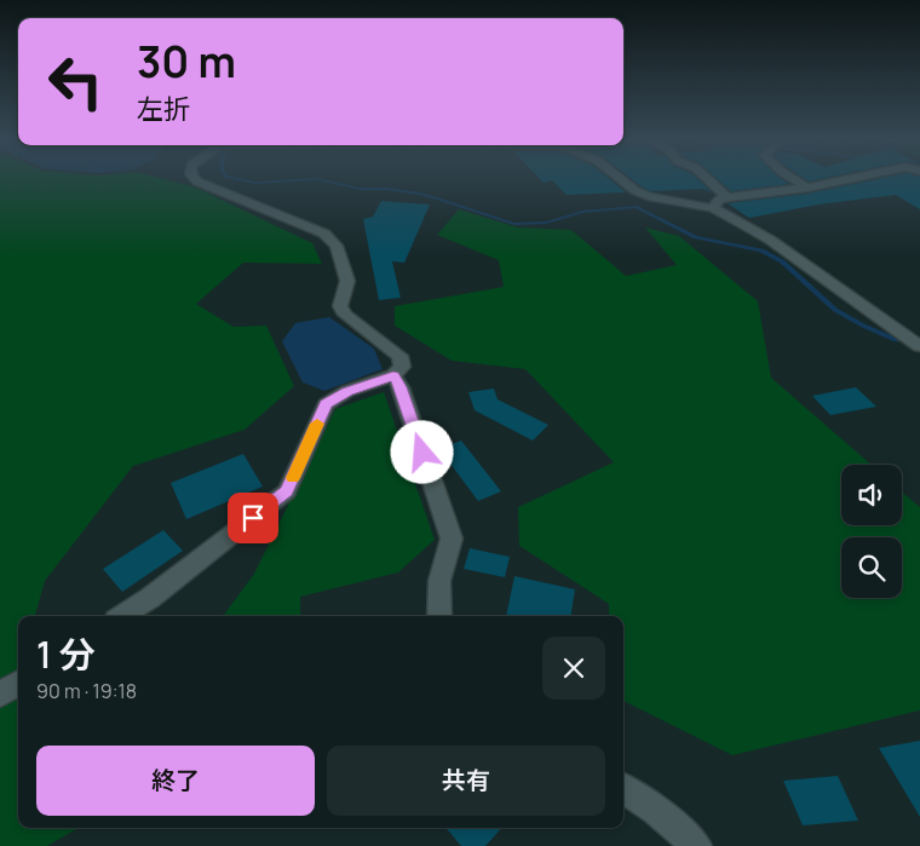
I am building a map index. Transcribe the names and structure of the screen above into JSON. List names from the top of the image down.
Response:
{
  "page": {
    "turn": ["30 m", "左折"],
    "heading": ["1 分", "90 m · 19:18"],
    "buttons": ["終了", "共有"]
  }
}
